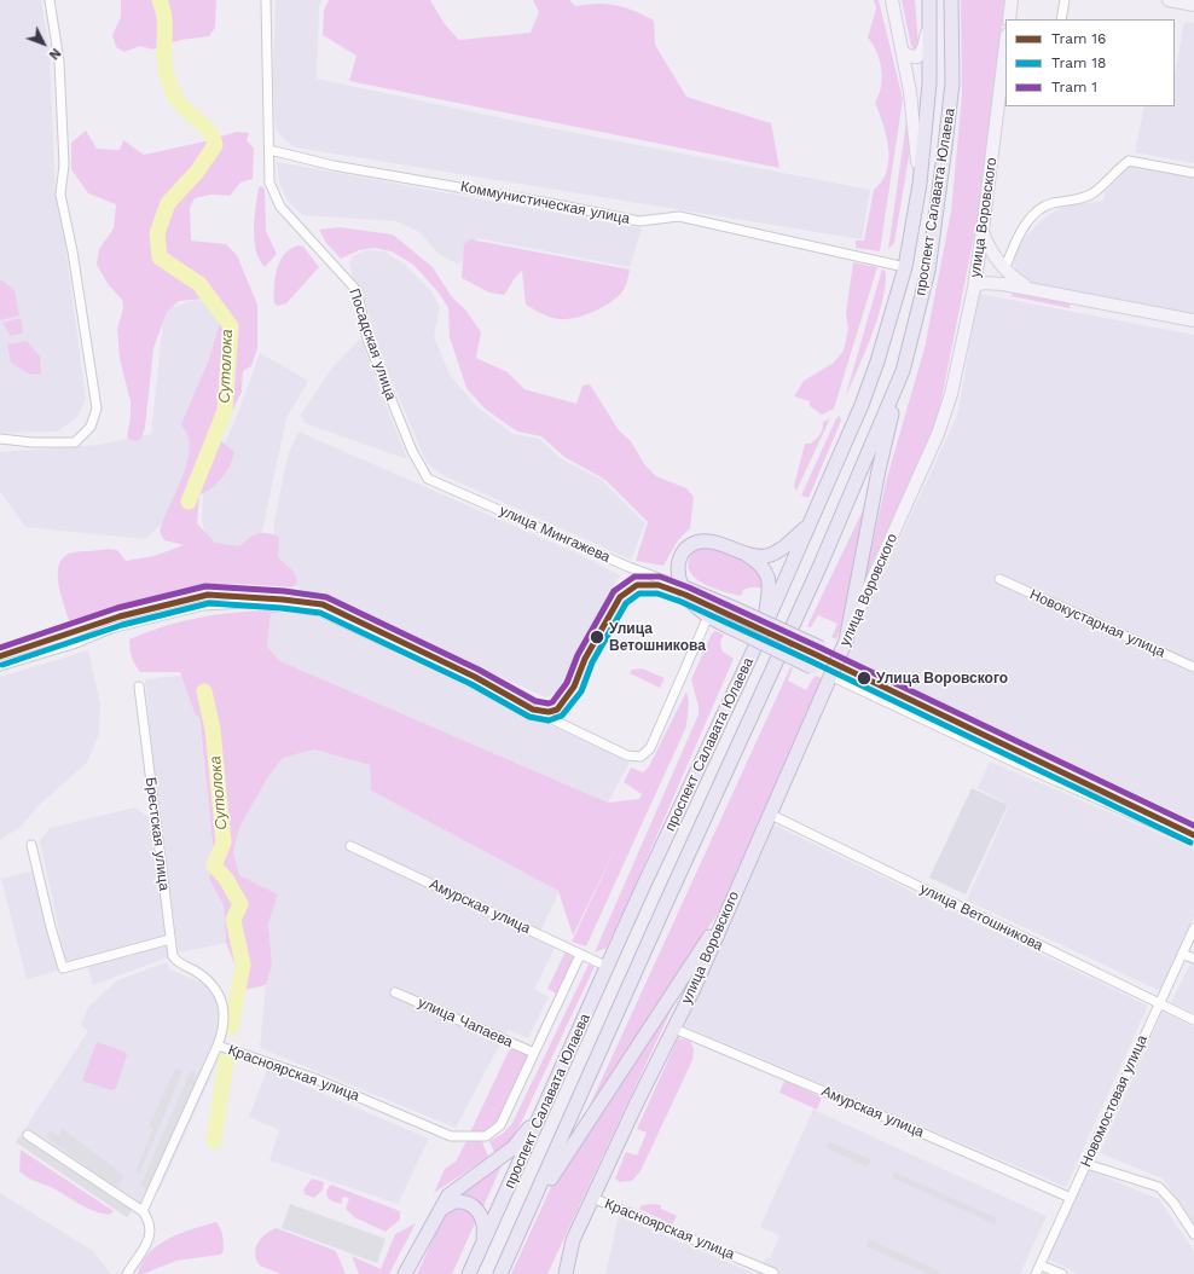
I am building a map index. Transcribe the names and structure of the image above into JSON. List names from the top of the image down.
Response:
{
  "streets": {
    "main road": ["проспект Салавата Юлаева", "улица Воровского"],
    "street": [
      "Коммунистическая улица",
      "Посадская улица",
      "улица Мингажева",
      "Новокустарная улица",
      "Брестская улица",
      "Амурская улица",
      "улица Ветошникова",
      "улица Чапаева",
      "Красноярская улица",
      "Новомостовая улица"
    ]
  },
  "crossings": [
    ["проспект Салавата Юлаева", "Коммунистическая улица"],
    ["проспект Салавата Юлаева", "Амурская улица"],
    ["Коммунистическая улица", "Посадская улица"],
    ["улица Воровского", "Амурская улица"],
    ["улица Воровского", "улица Ветошникова"],
    ["улица Воровского", "Красноярская улица"],
    ["Посадская улица", "улица Мингажева"],
    ["Брестская улица", "Красноярская улица"],
    ["Амурская улица", "Новомостовая улица"],
    ["улица Ветошникова", "Новомостовая улица"],
    ["улица Чапаева", "Красноярская улица"]
  ],
  "water": ["Сутолока"],
  "places": ["Улица Ветошникова", "Улица Воровского"],
  "lines": ["tram line 1", "tram line 16", "tram line 18"],
  "legend": ["Tram 16", "Tram 18", "Tram 1"],
  "north": "bottom right"
}
